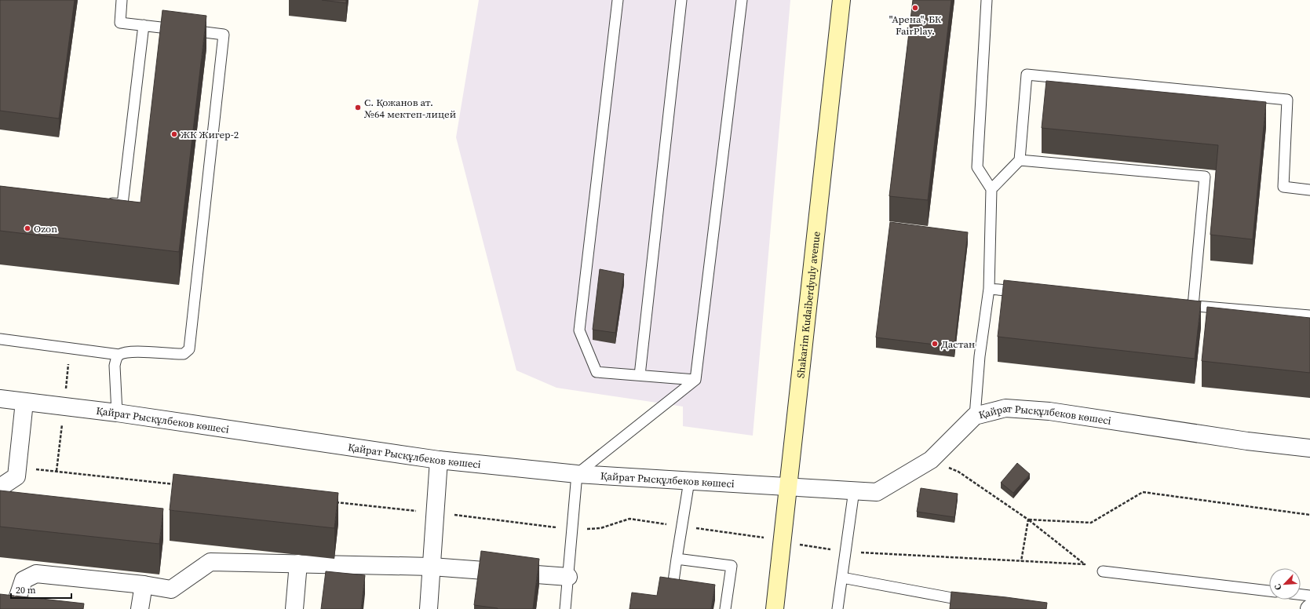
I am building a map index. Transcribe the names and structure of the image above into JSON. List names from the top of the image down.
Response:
{
  "streets": {
    "main road": ["Shakarim Kudaiberdyuly avenue"],
    "street": ["Қайрат Рысқұлбеков көшесі"]
  },
  "crossings": [
    ["Shakarim Kudaiberdyuly avenue", "Қайрат Рысқұлбеков көшесі"]
  ],
  "places": [
    "\"Арена\", БК FairPlay.",
    "С. Қожанов ат. №64 мектеп-лицей",
    "ЖК Жигер-2",
    "Ozon",
    "Дастан"
  ],
  "scale_bar": "20 m",
  "north": "bottom left"
}
